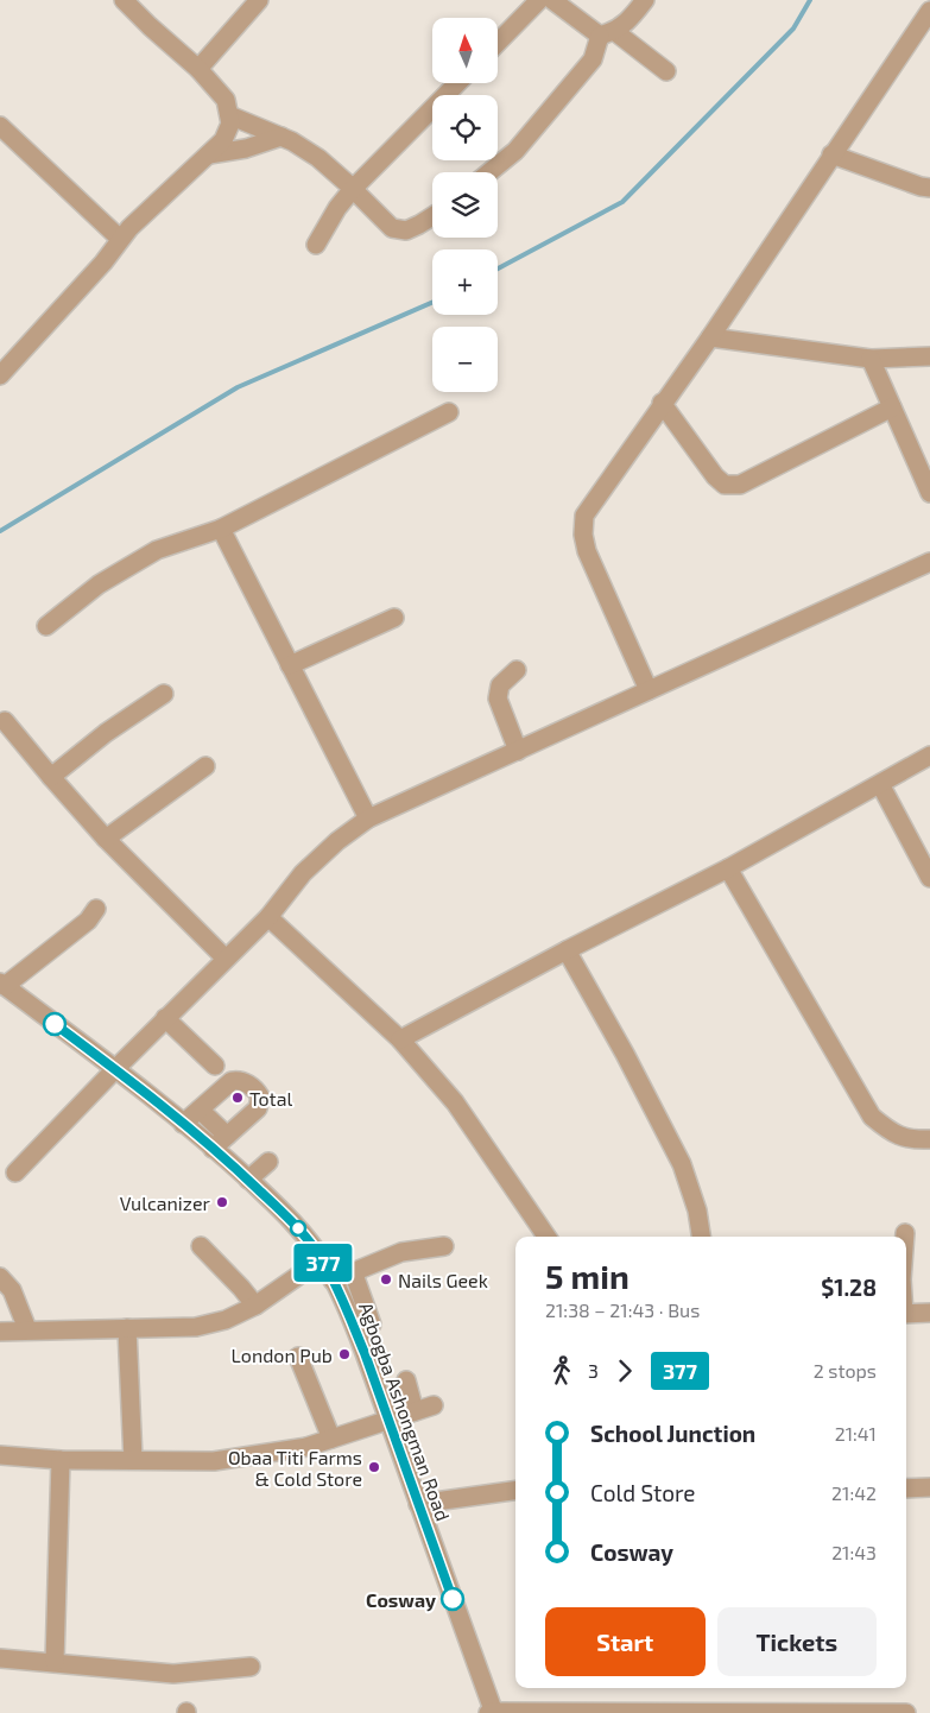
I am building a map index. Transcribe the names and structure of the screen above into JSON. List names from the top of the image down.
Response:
{
  "streets": {
    "street": ["Agbogba Ashongman Road"]
  },
  "places": [
    "Total",
    "Vulcanizer",
    "Nails Geek",
    "London Pub",
    "Obaa Titi Farms & Cold Store",
    "Cosway"
  ],
  "lines": ["bus line 377"],
  "north": "top",
  "page": {
    "on_map": "377",
    "map_buttons": ["+", "−"],
    "heading": ["5 min", "21:38 – 21:43 · Bus", "$1.28"],
    "legs": ["3", "377", "2 stops"],
    "list": [
      {
        "name": "School Junction",
        "value": "21:41"
      },
      {
        "name": "Cold Store",
        "value": "21:42"
      },
      {
        "name": "Cosway",
        "value": "21:43"
      }
    ],
    "buttons": ["Start", "Tickets"]
  }
}
